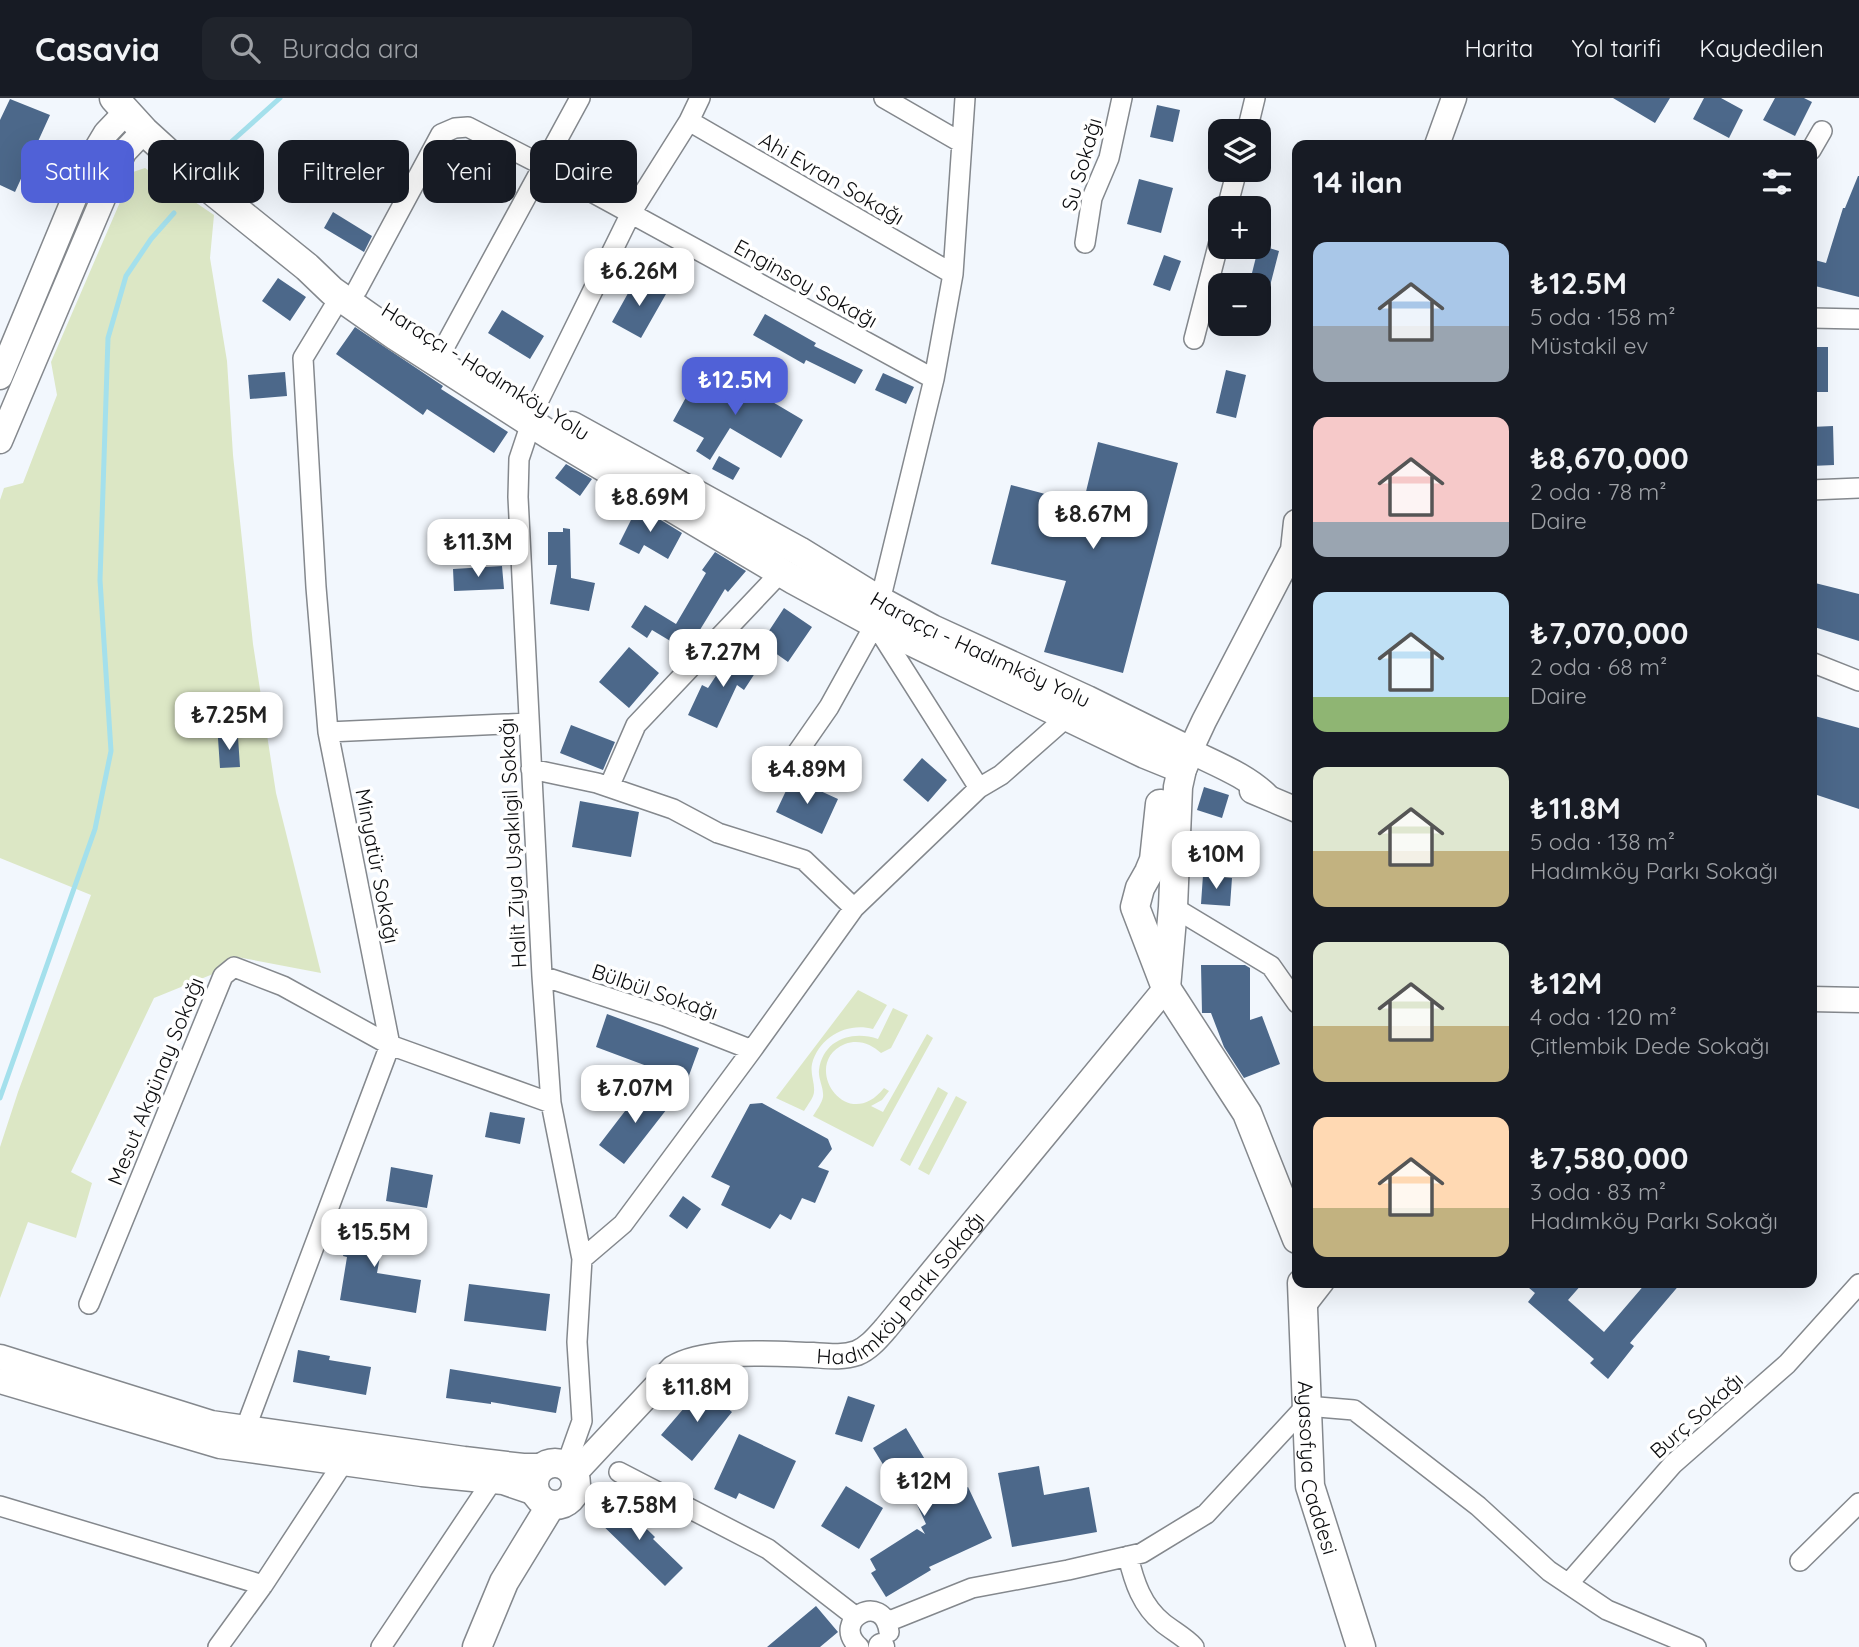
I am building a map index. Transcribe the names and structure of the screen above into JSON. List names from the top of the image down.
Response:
{
  "streets": {
    "main road": ["Haraççı - Hadımköy Yolu", "Ayasofya Caddesi"],
    "street": [
      "Su Sokağı",
      "Ahi Evran Sokağı",
      "Enginsoy Sokağı",
      "Halit Ziya Uşaklıgil Sokağı",
      "Minyatür Sokağı",
      "Bülbül Sokağı",
      "Mesut Akgünay Sokağı",
      "Hadımköy Parkı Sokağı",
      "Burç Sokağı"
    ]
  },
  "crossings": [
    ["Ahi Evran Sokağı", "Halit Ziya Uşaklıgil Sokağı"],
    ["Enginsoy Sokağı", "Haraççı - Hadımköy Yolu"],
    ["Enginsoy Sokağı", "Halit Ziya Uşaklıgil Sokağı"],
    ["Enginsoy Sokağı", "Minyatür Sokağı"],
    ["Haraççı - Hadımköy Yolu", "Halit Ziya Uşaklıgil Sokağı"],
    ["Haraççı - Hadımköy Yolu", "Minyatür Sokağı"],
    ["Halit Ziya Uşaklıgil Sokağı", "Bülbül Sokağı"],
    ["Halit Ziya Uşaklıgil Sokağı", "Mesut Akgünay Sokağı"],
    ["Halit Ziya Uşaklıgil Sokağı", "Hadımköy Parkı Sokağı"],
    ["Minyatür Sokağı", "Mesut Akgünay Sokağı"]
  ],
  "page": {
    "header": "Casavia",
    "search": "Burada ara",
    "nav": ["Harita", "Yol tarifi", "Kaydedilen"],
    "map_buttons": ["+", "−"],
    "chip": [
      "Satılık",
      "Kiralık",
      "Filtreler",
      "Yeni",
      "Daire"
    ],
    "heading": "14 ilan",
    "list": [
      {
        "name": "₺12.5M",
        "note": "5 oda · 158 m² · Müstakil ev"
      },
      {
        "name": "₺8,670,000",
        "note": "2 oda · 78 m² · Daire"
      },
      {
        "name": "₺7,070,000",
        "note": "2 oda · 68 m² · Daire"
      },
      {
        "name": "₺11.8M",
        "note": "5 oda · 138 m² · Hadımköy Parkı Sokağı"
      },
      {
        "name": "₺12M",
        "note": "4 oda · 120 m² · Çitlembik Dede Sokağı"
      },
      {
        "name": "₺7,580,000",
        "note": "3 oda · 83 m² · Hadımköy Parkı Sokağı"
      }
    ],
    "price": [
      "₺6.26M",
      "₺12.5M",
      "₺8.69M",
      "₺8.67M",
      "₺11.3M",
      "₺7.27M",
      "₺7.25M",
      "₺4.89M",
      "₺10M",
      "₺7.07M",
      "₺15.5M",
      "₺11.8M",
      "₺12M",
      "₺7.58M"
    ]
  }
}
